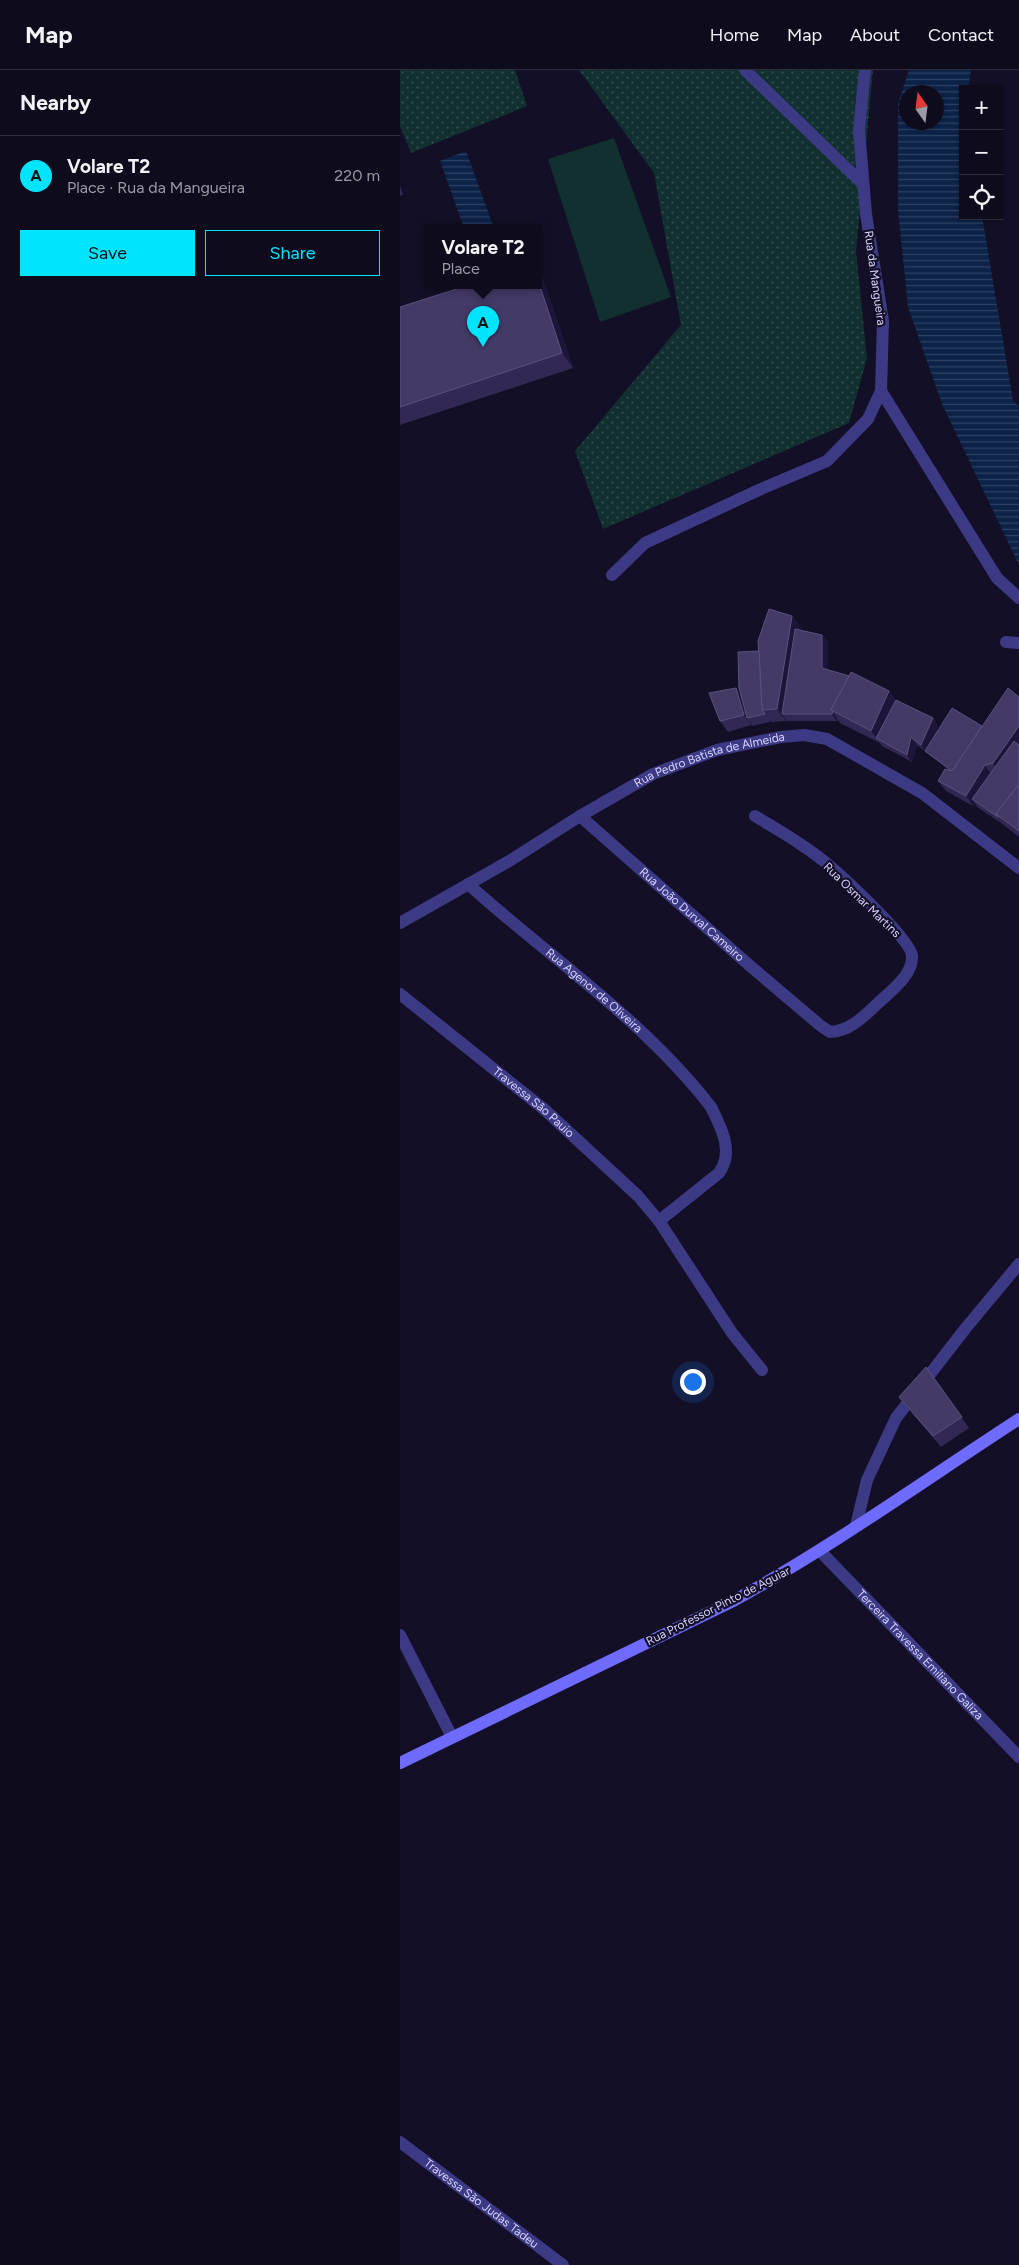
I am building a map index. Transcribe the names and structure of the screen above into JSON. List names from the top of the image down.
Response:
{
  "streets": {
    "street": [
      "Rua da Mangueira",
      "Rua Pedro Batista de Almeida",
      "Rua Osmar Martins",
      "Rua João Durval Cameiro",
      "Rua Agenor de Oliveira",
      "Travessa São Pauio",
      "Rua Professor Pinto de Aguiar",
      "Terceira Travessa Emiliano Galiza",
      "Travessa São Judas Tadeu"
    ]
  },
  "crossings": [
    ["Rua Pedro Batista de Almeida", "Rua João Durval Cameiro"],
    ["Rua Pedro Batista de Almeida", "Rua Agenor de Oliveira"],
    ["Rua Osmar Martins", "Rua João Durval Cameiro"],
    ["Rua Agenor de Oliveira", "Travessa São Pauio"],
    ["Rua Professor Pinto de Aguiar", "Terceira Travessa Emiliano Galiza"]
  ],
  "north": "top",
  "page": {
    "header": "Map",
    "nav": [
      "Home",
      "Map",
      "About",
      "Contact"
    ],
    "heading": "Nearby",
    "map_buttons": ["+", "−"],
    "list": [
      {
        "mark": "A",
        "name": "Volare T2",
        "note": "Place · Rua da Mangueira",
        "value": "220 m"
      }
    ],
    "buttons": ["Save", "Share"],
    "popup": ["Volare T2", "Place"],
    "pins": "A"
  }
}
